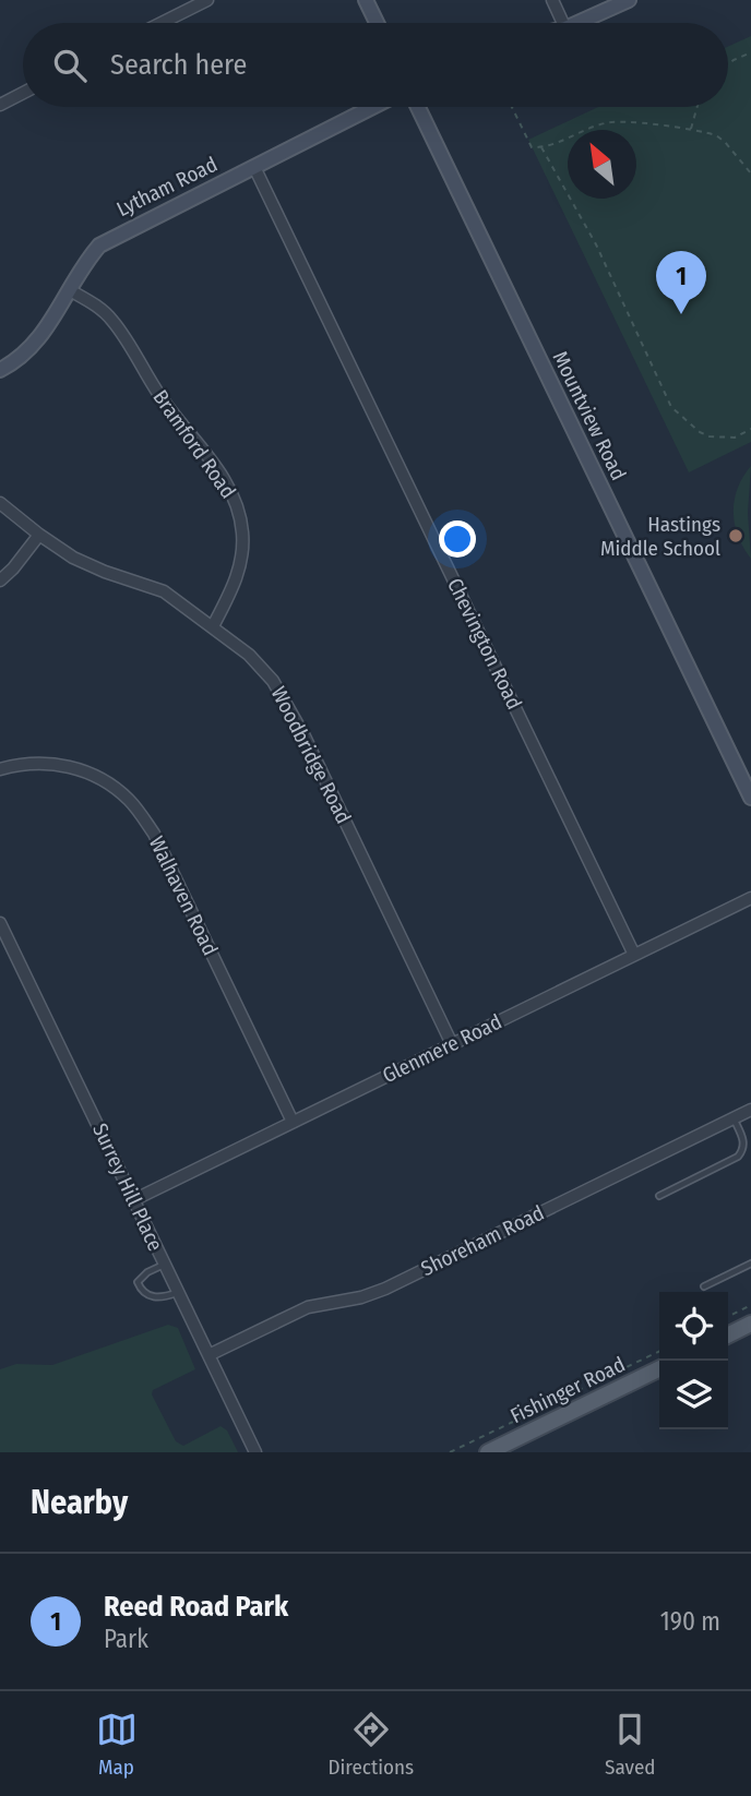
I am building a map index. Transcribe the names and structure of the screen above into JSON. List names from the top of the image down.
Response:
{
  "streets": {
    "main road": ["Fishinger Road"],
    "street": [
      "Lytham Road",
      "Mountview Road",
      "Bramford Road",
      "Chevington Road",
      "Woodbridge Road",
      "Walhaven Road",
      "Glenmere Road",
      "Surrey Hill Place",
      "Shoreham Road"
    ]
  },
  "crossings": [
    ["Lytham Road", "Bramford Road"],
    ["Lytham Road", "Chevington Road"],
    ["Bramford Road", "Woodbridge Road"],
    ["Chevington Road", "Glenmere Road"],
    ["Woodbridge Road", "Glenmere Road"],
    ["Walhaven Road", "Glenmere Road"],
    ["Glenmere Road", "Surrey Hill Place"],
    ["Surrey Hill Place", "Shoreham Road"]
  ],
  "places": ["Hastings Middle School"],
  "north": "top left",
  "page": {
    "search": "Search here",
    "pins": "1",
    "heading": "Nearby",
    "list": [
      {
        "mark": "1",
        "name": "Reed Road Park",
        "note": "Park",
        "value": "190 m"
      }
    ],
    "nav": ["Map", "Directions", "Saved"]
  }
}
